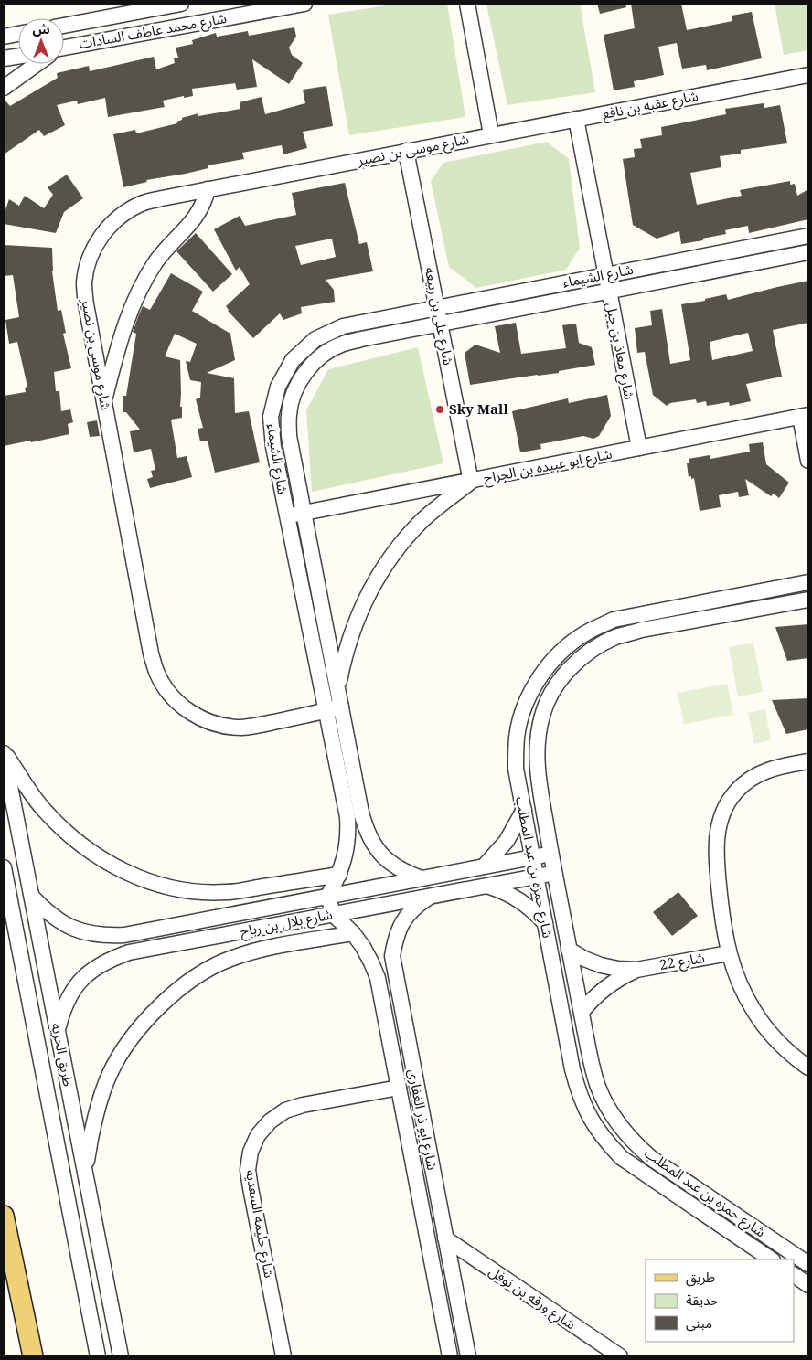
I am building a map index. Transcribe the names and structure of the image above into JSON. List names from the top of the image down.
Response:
{
  "streets": {
    "street": [
      "شارع محمد عاطف السادات",
      "شارع عقبه بن نافع",
      "شارع موسى بن نصير",
      "شارع الشيماء",
      "شارع على بن ربيعه",
      "شارع معاذ بن جبل",
      "شارع ابو عبيده بن الجراح",
      "شارع حمزه بن عبد المطلب",
      "شارع بلال بن رباح",
      "شارع 22",
      "طريق الحريه",
      "شارع ابو ذر الغفارى",
      "شارع حليمه السعديه",
      "شارع ورقه بن نوفل"
    ]
  },
  "crossings": [
    ["شارع عقبه بن نافع", "شارع موسى بن نصير"],
    ["شارع عقبه بن نافع", "شارع معاذ بن جبل"],
    ["شارع موسى بن نصير", "شارع الشيماء"],
    ["شارع موسى بن نصير", "شارع على بن ربيعه"],
    ["شارع الشيماء", "شارع على بن ربيعه"],
    ["شارع الشيماء", "شارع معاذ بن جبل"],
    ["شارع الشيماء", "شارع ابو عبيده بن الجراح"],
    ["شارع الشيماء", "شارع بلال بن رباح"],
    ["شارع على بن ربيعه", "شارع ابو عبيده بن الجراح"],
    ["شارع معاذ بن جبل", "شارع ابو عبيده بن الجراح"],
    ["شارع حمزه بن عبد المطلب", "شارع بلال بن رباح"],
    ["شارع حمزه بن عبد المطلب", "شارع 22"],
    ["شارع بلال بن رباح", "طريق الحريه"],
    ["شارع بلال بن رباح", "شارع ابو ذر الغفارى"],
    ["شارع ابو ذر الغفارى", "شارع حليمه السعديه"],
    ["شارع ابو ذر الغفارى", "شارع ورقه بن نوفل"]
  ],
  "places": ["Sky Mall"],
  "legend": ["طريق", "حديقة", "مبنى"],
  "north": "top"
}
